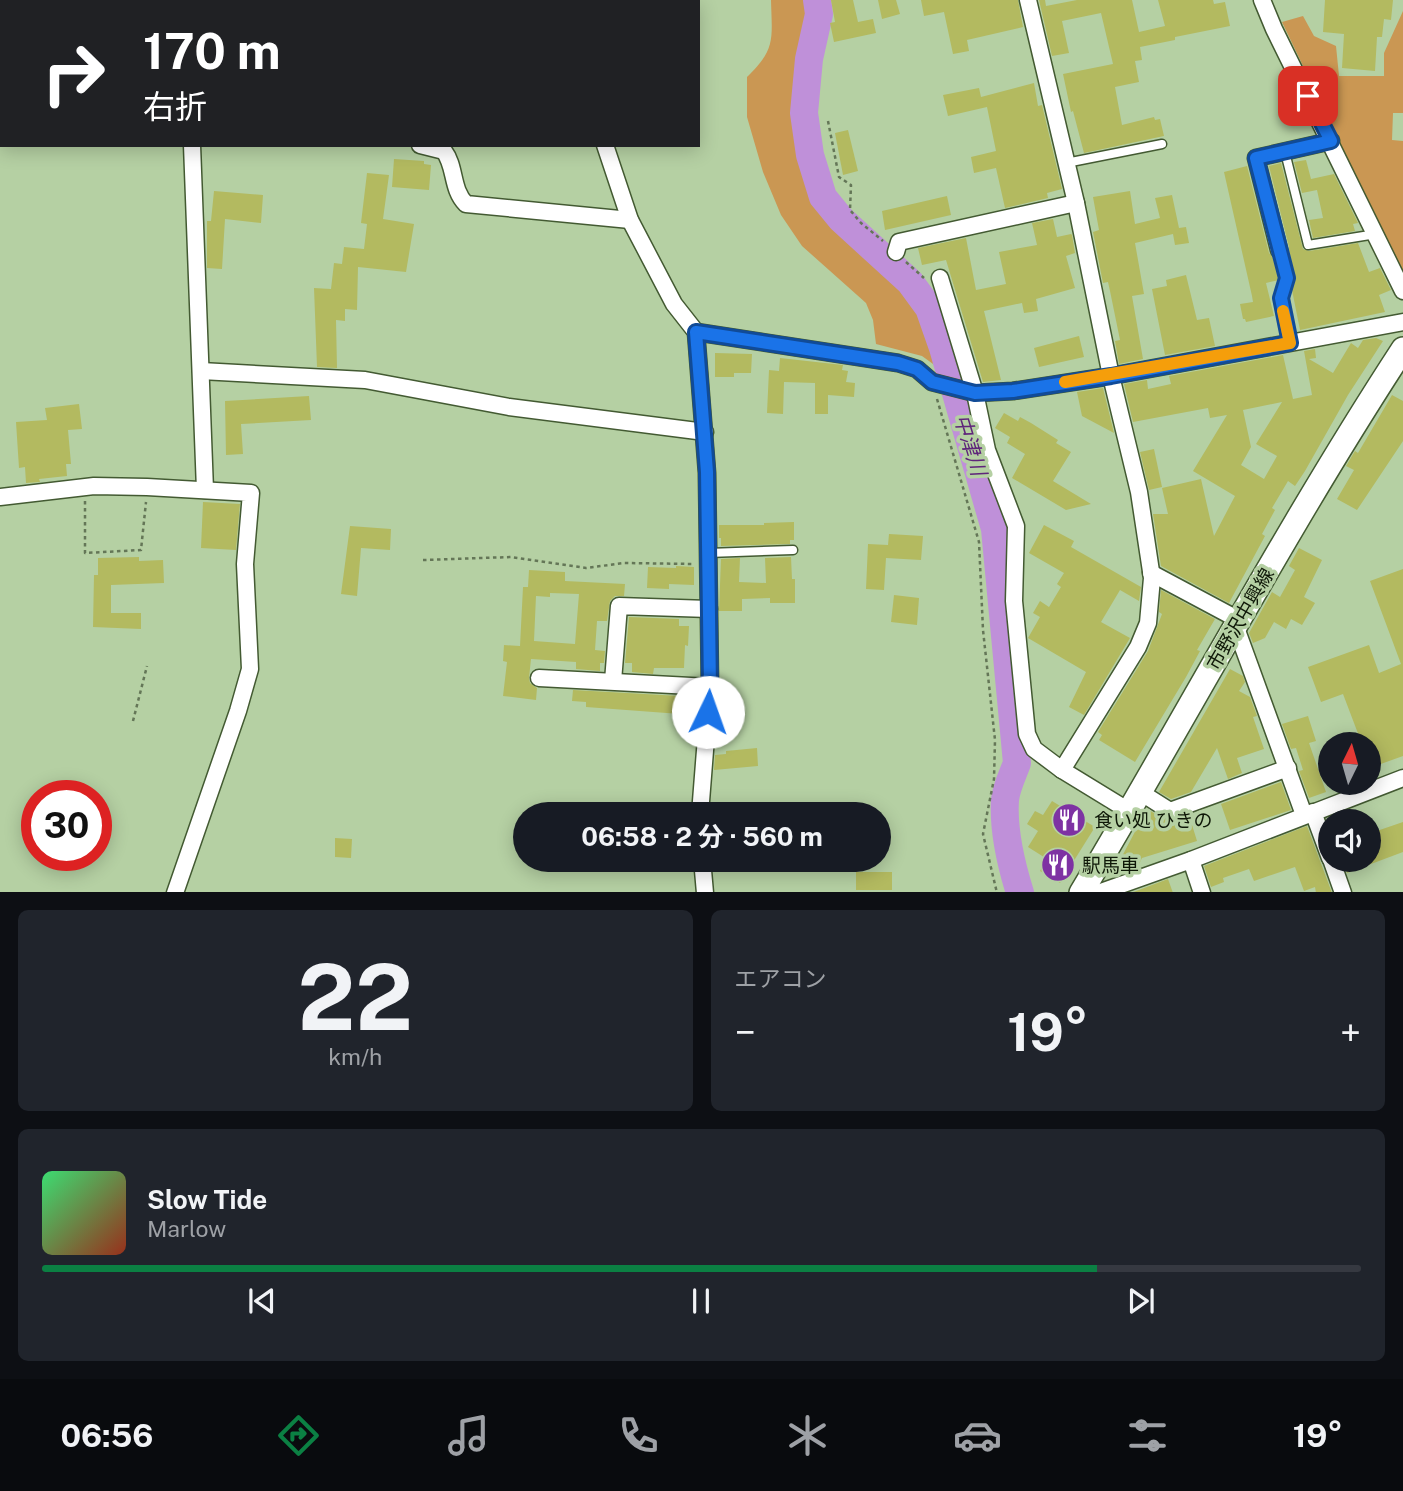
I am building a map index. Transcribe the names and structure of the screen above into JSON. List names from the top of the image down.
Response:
{
  "streets": {
    "main road": ["市野沢中興線"]
  },
  "water": ["中津川"],
  "places": {
    "restaurant": ["食い処 ひきの", "駅馬車"]
  },
  "north": "top",
  "page": {
    "turn": ["170 m", "右折"],
    "limit": "30",
    "trip": "06:58 · 2 分 · 560 m",
    "tile": [
      ["22", "km/h"],
      "エアコン"
    ],
    "heat": ["−", "19°", "+"],
    "song": ["Slow Tide", "Marlow"],
    "tabs": ["06:56", "19°"]
  }
}
